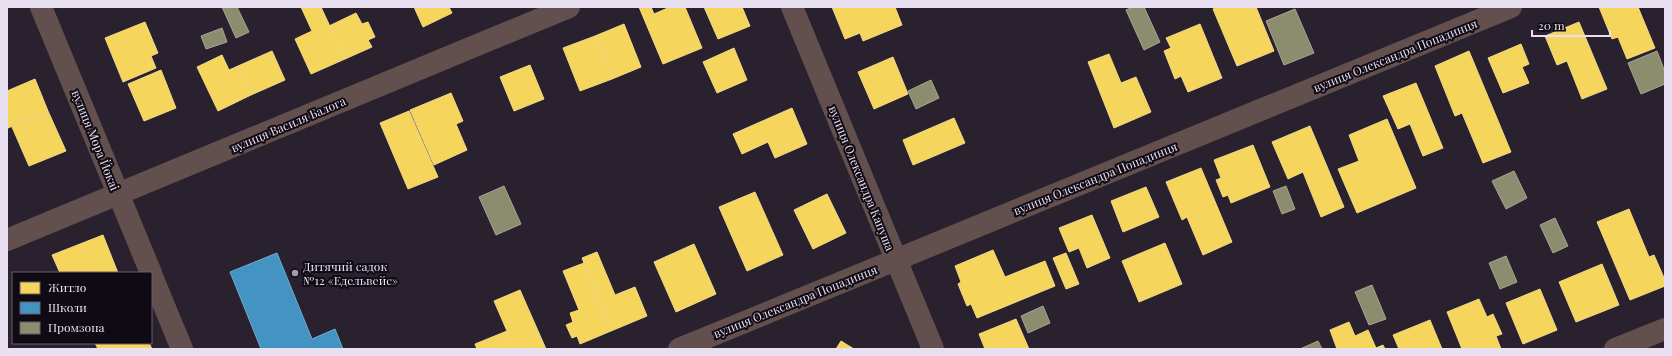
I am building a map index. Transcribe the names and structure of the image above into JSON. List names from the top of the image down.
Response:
{
  "streets": {
    "street": [
      "вулиця Олександра Попадинця",
      "вулиця Василя Балога",
      "вулиця Мора Йокаі",
      "вулиця Олександра Капуша"
    ]
  },
  "crossings": [
    ["вулиця Олександра Попадинця", "вулиця Олександра Капуша"],
    ["вулиця Василя Балога", "вулиця Мора Йокаі"]
  ],
  "places": ["Дитячий садок №12 «Едельвейс»"],
  "legend": ["Житло", "Школи", "Промзона"],
  "scale_bar": "20 m"
}
